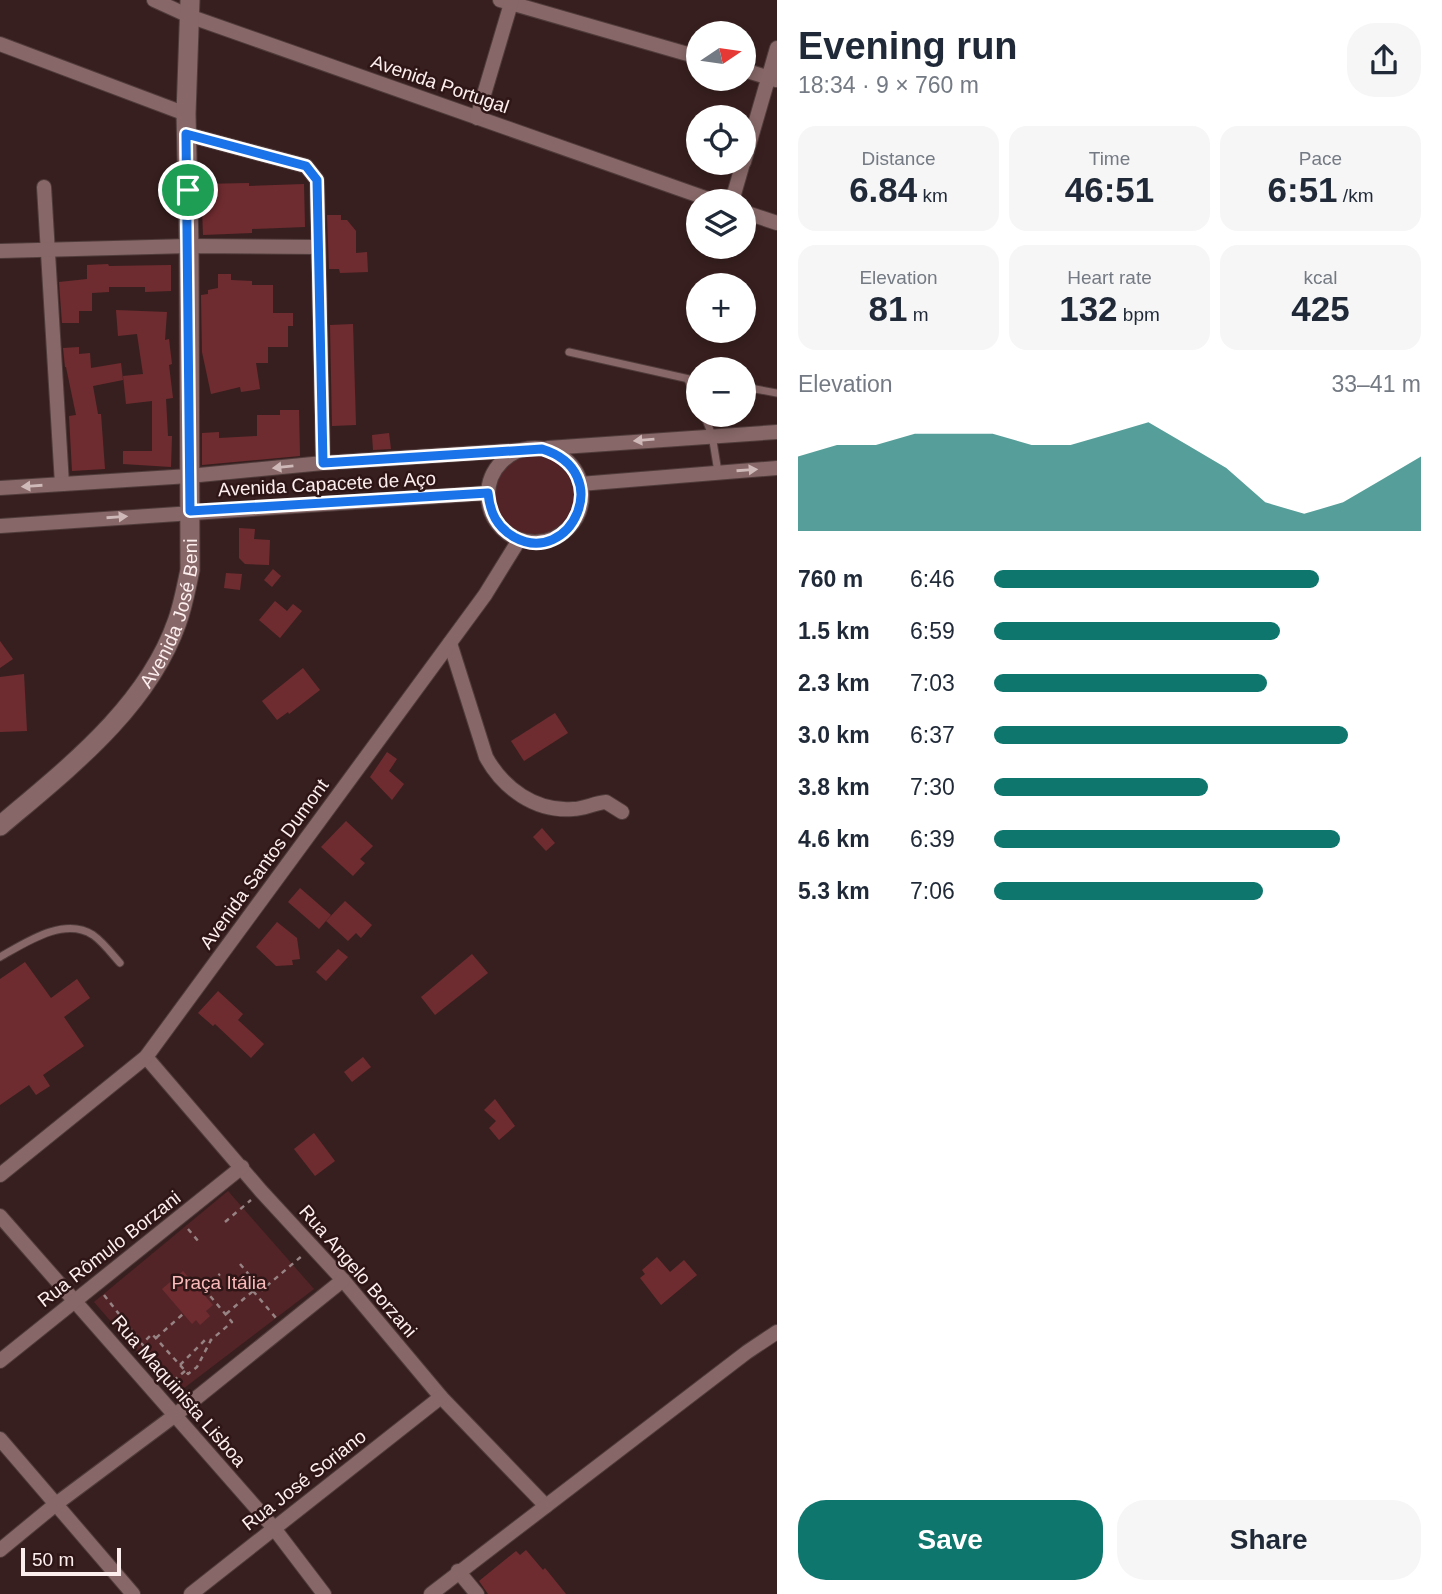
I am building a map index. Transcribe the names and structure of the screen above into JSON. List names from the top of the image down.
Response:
{
  "streets": {
    "main road": ["Avenida José Beni"],
    "street": [
      "Avenida Portugal",
      "Avenida Capacete de Aço",
      "Avenida Santos Dumont",
      "Rua Rômulo Borzani",
      "Rua Angelo Borzani",
      "Rua Maquinista Lisboa",
      "Rua José Soriano"
    ]
  },
  "crossings": [
    ["Avenida Portugal", "Avenida José Beni"],
    ["Avenida Capacete de Aço", "Avenida José Beni"],
    ["Avenida Capacete de Aço", "Avenida Santos Dumont"],
    ["Avenida Santos Dumont", "Rua Angelo Borzani"],
    ["Rua Rômulo Borzani", "Rua Angelo Borzani"],
    ["Rua Rômulo Borzani", "Rua Maquinista Lisboa"],
    ["Rua Angelo Borzani", "Rua José Soriano"],
    ["Rua Maquinista Lisboa", "Rua José Soriano"]
  ],
  "parks": ["Praça Itália"],
  "scale_bar": "50 m",
  "north": "right",
  "page": {
    "heading": ["Evening run", "18:34 · 9 × 760 m"],
    "map_buttons": ["+", "−"],
    "stats": [
      ["Distance", "6.84 km"],
      ["Time", "46:51"],
      ["Pace", "6:51 /km"],
      ["Elevation", "81 m"],
      ["Heart rate", "132 bpm"],
      ["kcal", "425"]
    ],
    "chart": ["Elevation", "33–41 m"],
    "list": [
      {
        "name": "760 m",
        "note": "6:46"
      },
      {
        "name": "1.5 km",
        "note": "6:59"
      },
      {
        "name": "2.3 km",
        "note": "7:03"
      },
      {
        "name": "3.0 km",
        "note": "6:37"
      },
      {
        "name": "3.8 km",
        "note": "7:30"
      },
      {
        "name": "4.6 km",
        "note": "6:39"
      },
      {
        "name": "5.3 km",
        "note": "7:06"
      }
    ],
    "buttons": ["Save", "Share"],
    "scale": "50 m"
  }
}
